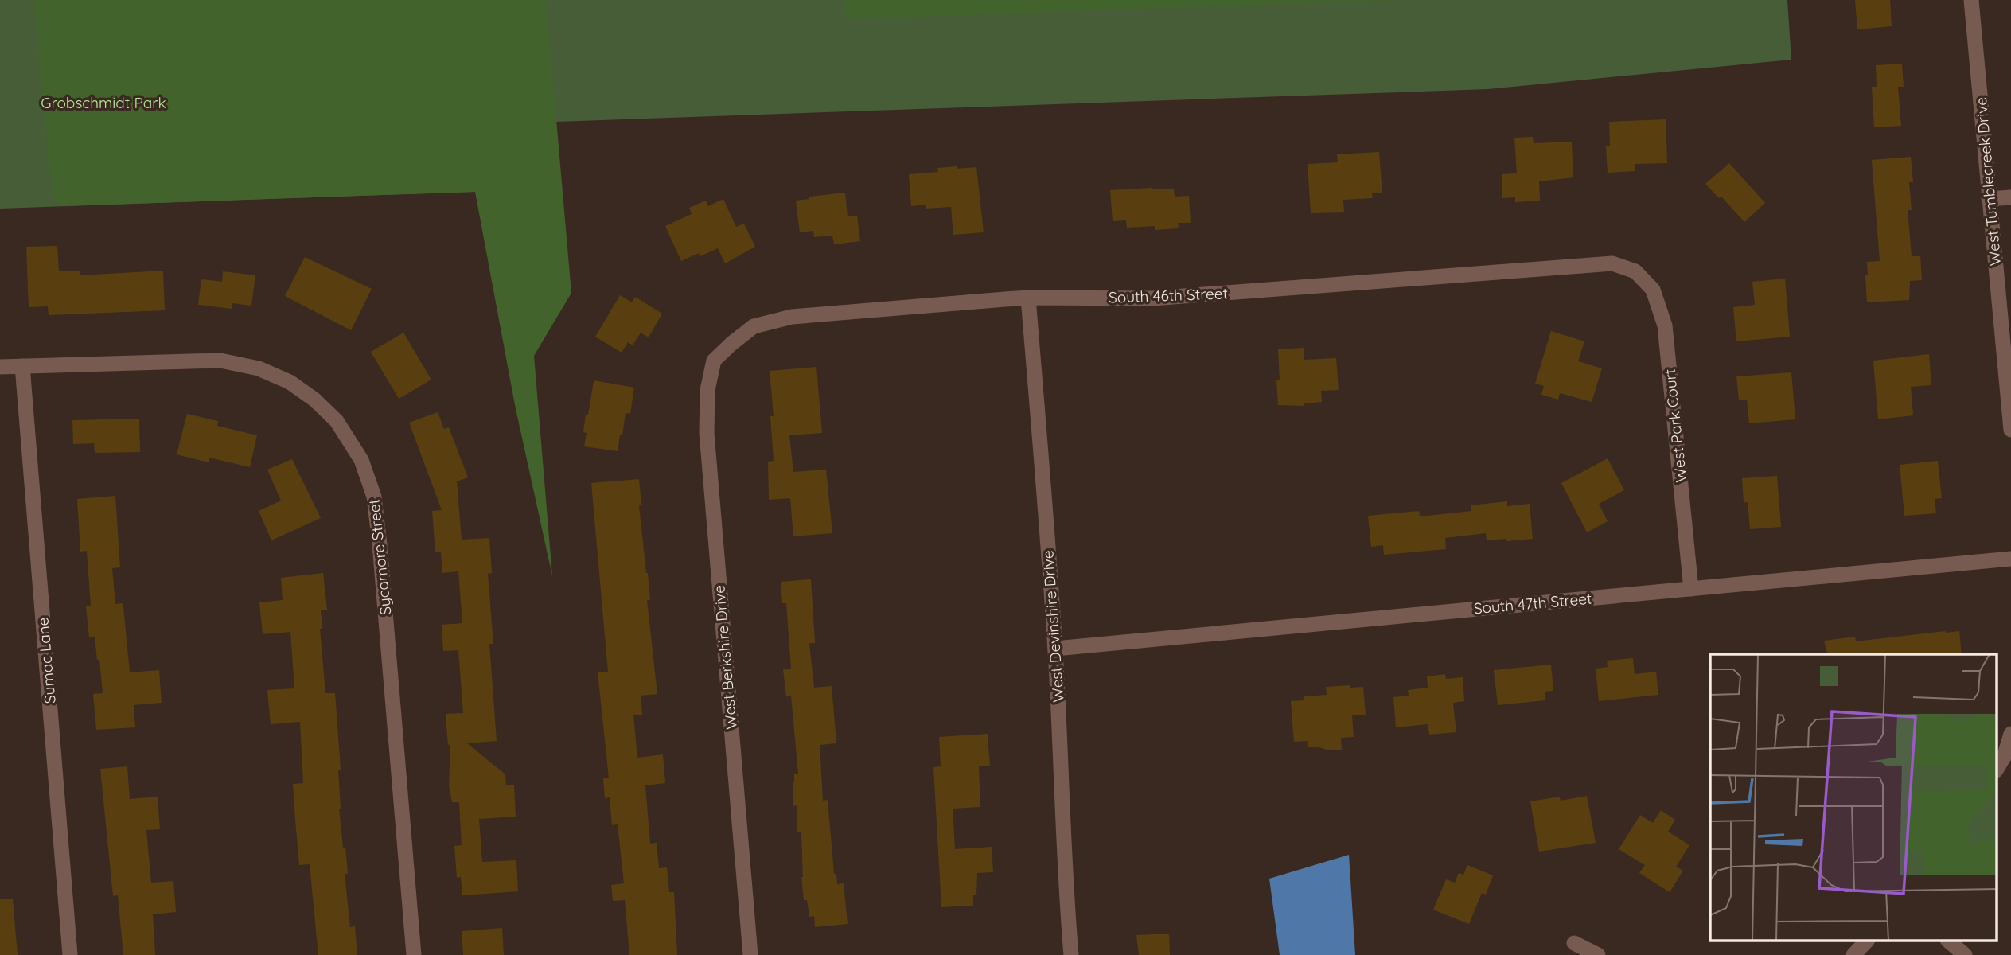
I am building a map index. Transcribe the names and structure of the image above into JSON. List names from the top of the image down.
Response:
{
  "streets": {
    "street": [
      "West Tumblecreek Drive",
      "South 46th Street",
      "West Park Court",
      "Sycamore Street",
      "South 47th Street",
      "West Devinshire Drive",
      "West Berkshire Drive",
      "Sumac Lane"
    ]
  },
  "crossings": [
    ["South 46th Street", "West Park Court"],
    ["South 46th Street", "West Devinshire Drive"],
    ["South 46th Street", "West Berkshire Drive"],
    ["West Park Court", "South 47th Street"],
    ["Sycamore Street", "Sumac Lane"],
    ["South 47th Street", "West Devinshire Drive"]
  ],
  "parks": ["Grobschmidt Park"]
}
